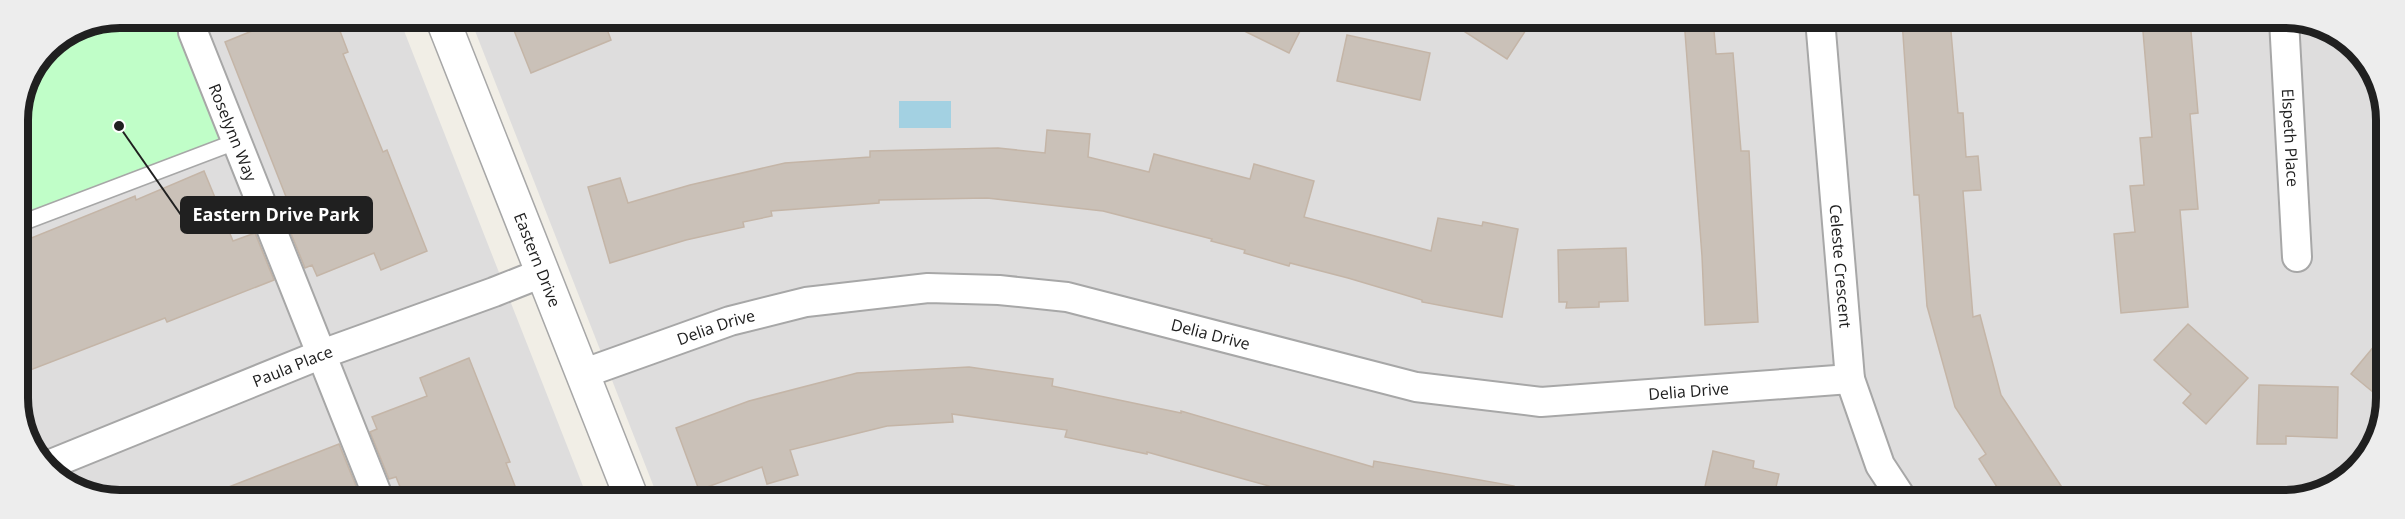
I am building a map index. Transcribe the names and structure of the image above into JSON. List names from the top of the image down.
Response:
{
  "streets": {
    "street": [
      "Roselynn Way",
      "Elspeth Place",
      "Eastern Drive",
      "Celeste Crescent",
      "Delia Drive",
      "Paula Place"
    ]
  },
  "crossings": [
    ["Roselynn Way", "Paula Place"],
    ["Eastern Drive", "Delia Drive"],
    ["Eastern Drive", "Paula Place"],
    ["Celeste Crescent", "Delia Drive"]
  ],
  "places": ["Eastern Drive Park"]
}
